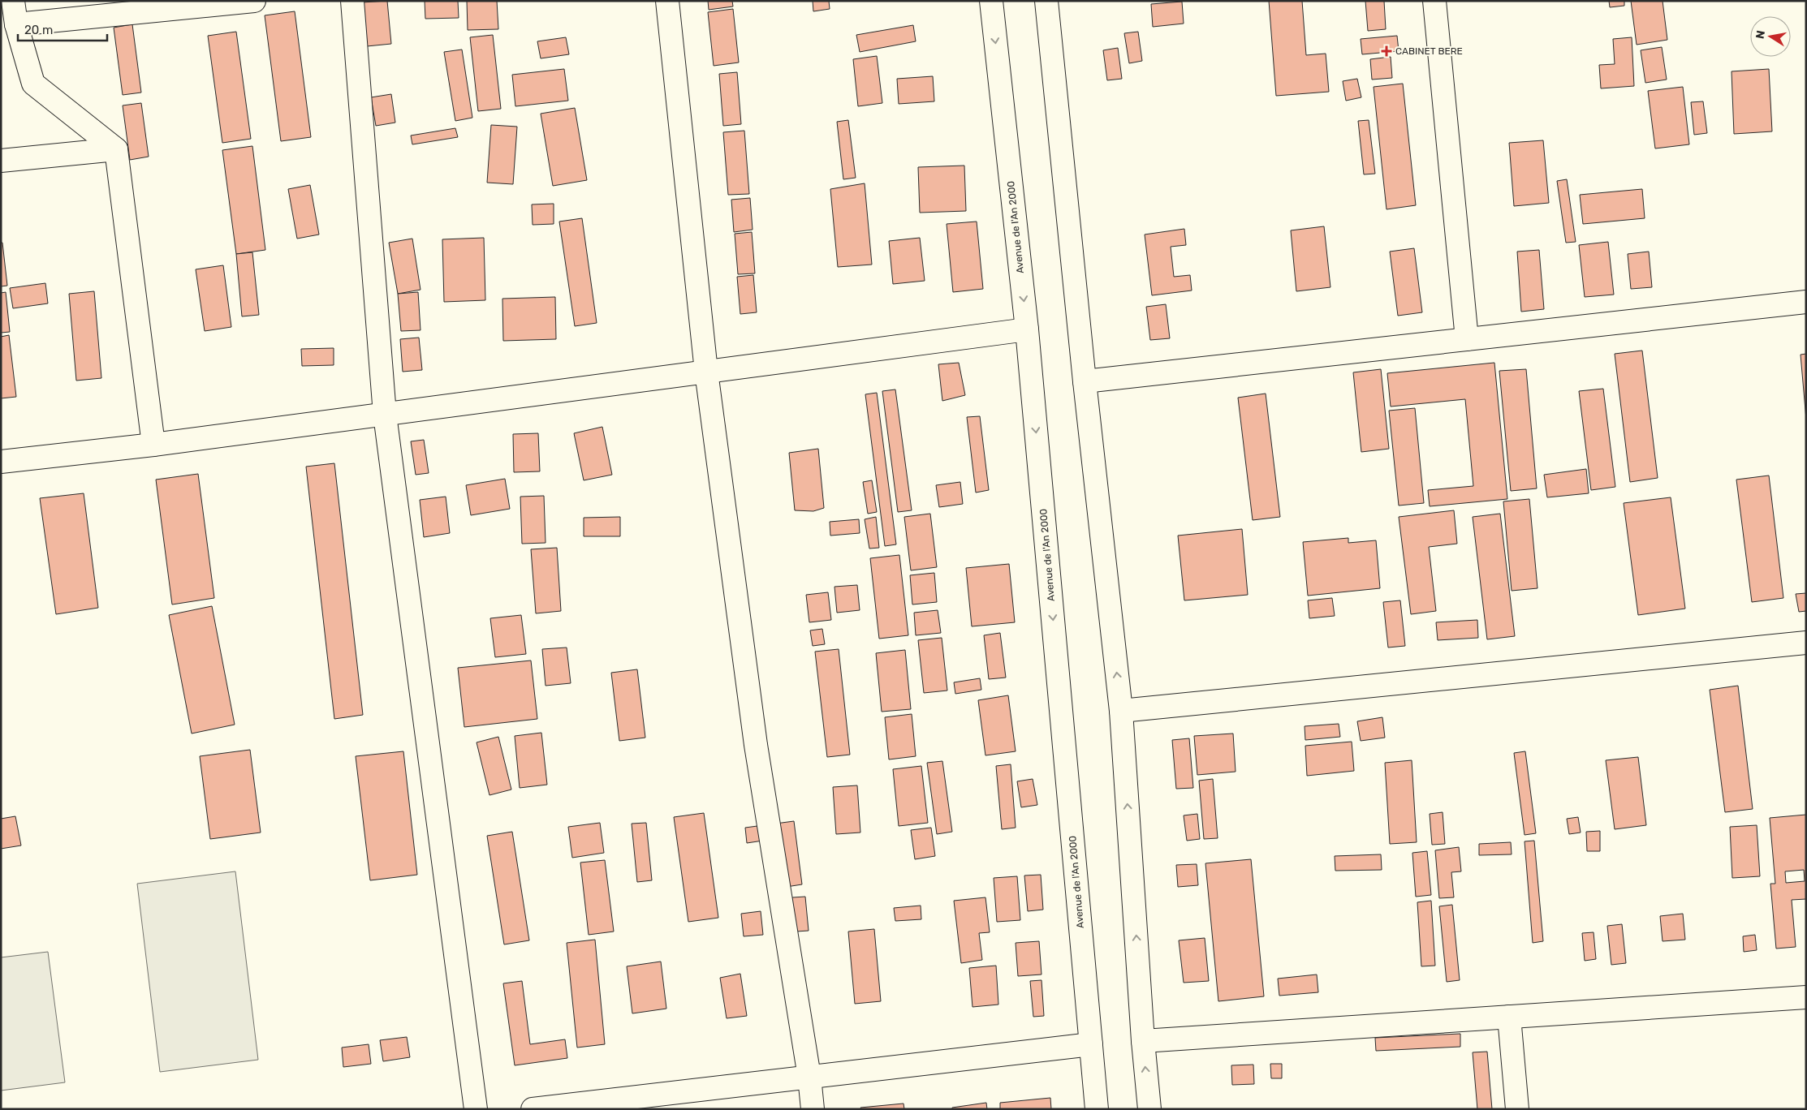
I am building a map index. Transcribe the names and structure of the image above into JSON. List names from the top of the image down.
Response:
{
  "streets": {
    "street": ["Avenue de l'An 2000"]
  },
  "places": {
    "health": ["CABINET BERE"]
  },
  "scale_bar": "20 m",
  "north": "left"
}
